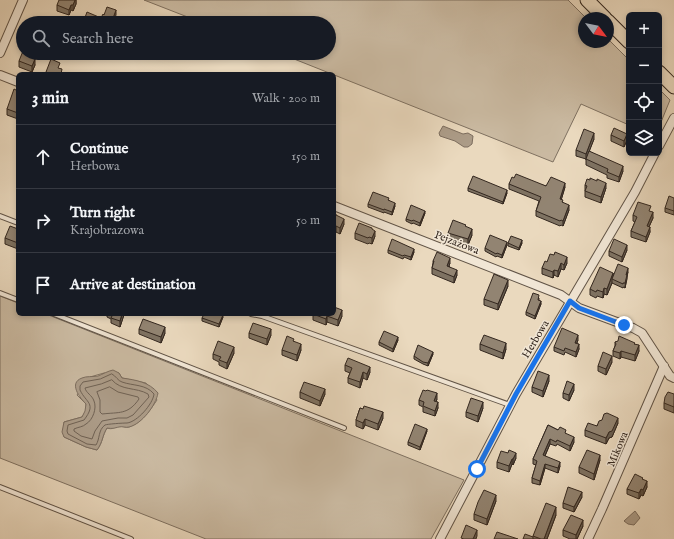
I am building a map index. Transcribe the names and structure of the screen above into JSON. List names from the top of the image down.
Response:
{
  "streets": {
    "street": ["Pejzażowa", "Herbowa", "Mikowa"]
  },
  "crossings": [
    ["Pejzażowa", "Herbowa"],
    ["Pejzażowa", "Mikowa"]
  ],
  "north": "bottom right",
  "page": {
    "map_buttons": ["+", "−"],
    "search": "Search here",
    "heading": ["3 min", "Walk · 200 m"],
    "list": [
      ["Continue", "Herbowa", "150 m"],
      ["Turn right", "Krajobrazowa", "50 m"],
      "Arrive at destination"
    ]
  }
}
